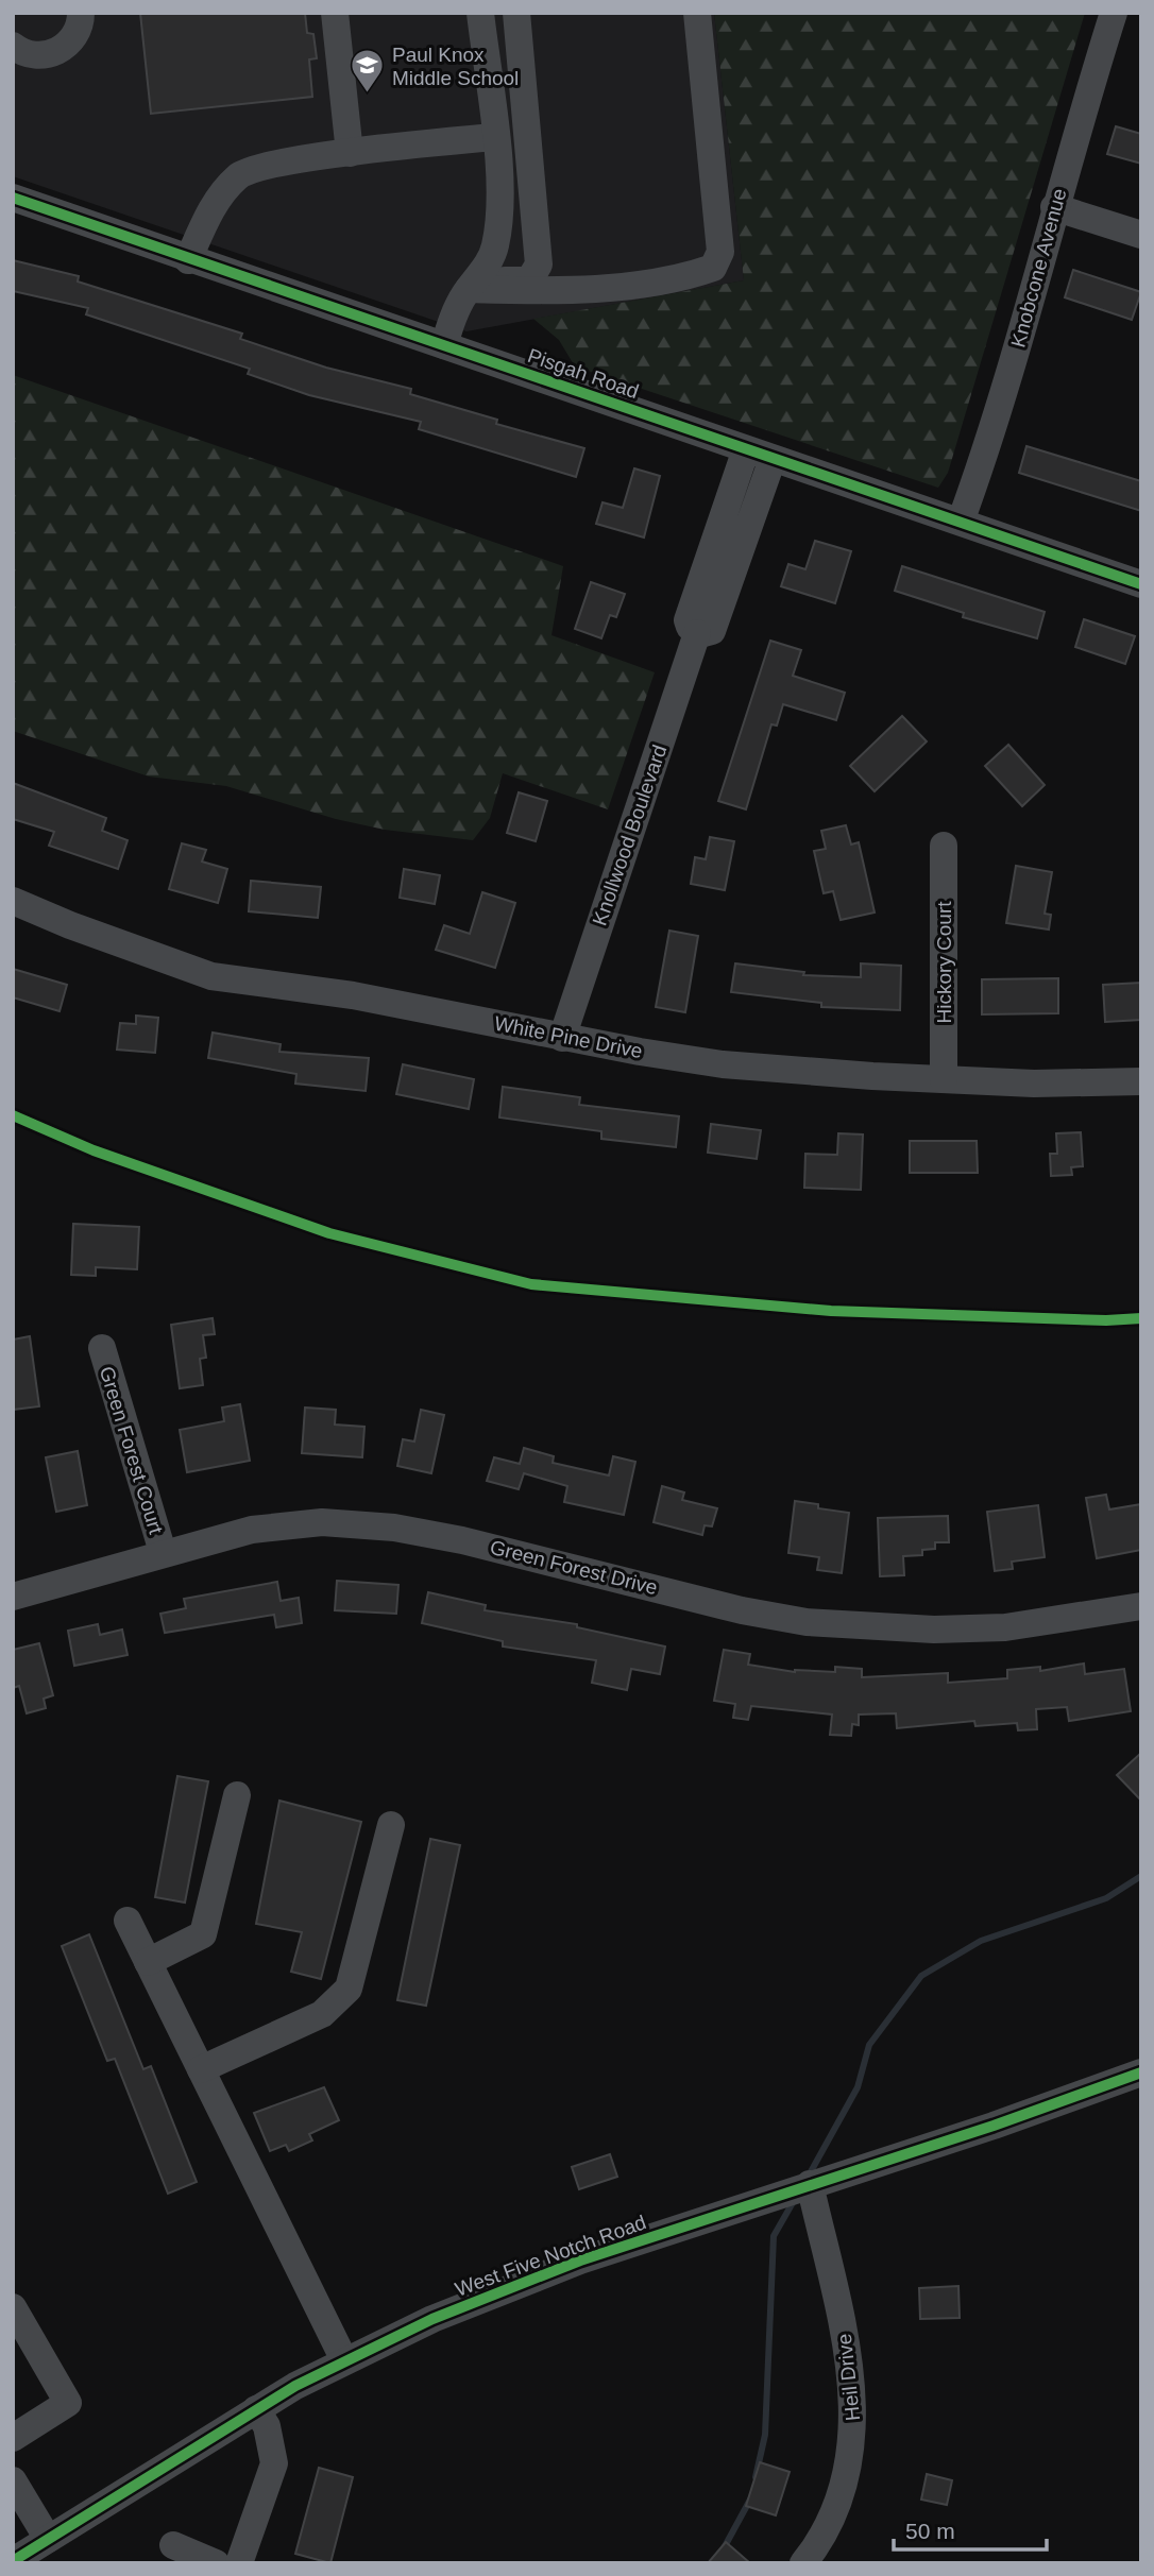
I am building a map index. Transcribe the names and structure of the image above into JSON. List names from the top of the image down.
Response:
{
  "streets": {
    "street": [
      "Knobcone Avenue",
      "Pisgah Road",
      "Knollwood Boulevard",
      "Hickory Court",
      "White Pine Drive",
      "Green Forest Court",
      "Green Forest Drive",
      "West Five Notch Road",
      "Heil Drive"
    ]
  },
  "crossings": [
    ["Knobcone Avenue", "Pisgah Road"],
    ["Pisgah Road", "Knollwood Boulevard"],
    ["Knollwood Boulevard", "White Pine Drive"],
    ["Hickory Court", "White Pine Drive"],
    ["Green Forest Court", "Green Forest Drive"],
    ["West Five Notch Road", "Heil Drive"]
  ],
  "places": {
    "school or university": ["Paul Knox Middle School"]
  },
  "scale_bar": "50 m"
}
